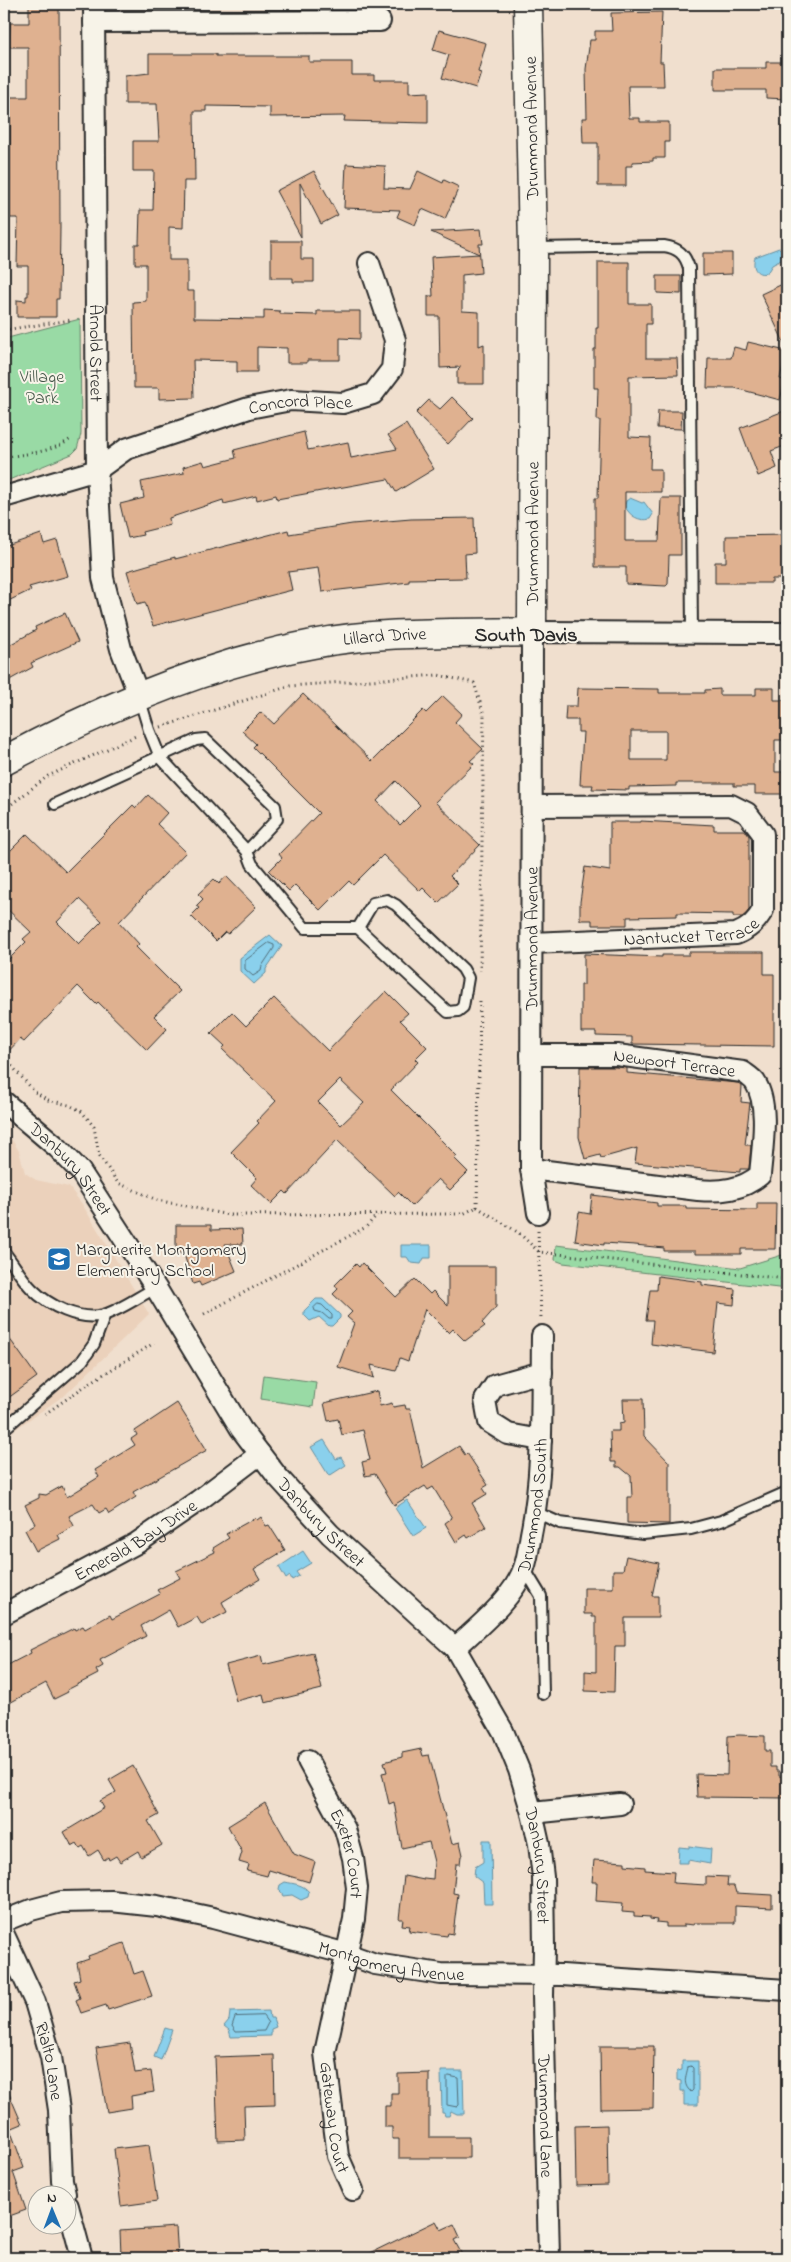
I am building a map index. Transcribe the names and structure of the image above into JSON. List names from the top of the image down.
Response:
{
  "streets": {
    "street": [
      "Drummond Avenue",
      "Arnold Street",
      "Concord Place",
      "Lillard Drive",
      "Nantucket Terrace",
      "Newport Terrace",
      "Danbury Street",
      "Drummond South",
      "Emerald Bay Drive",
      "Exeter Court",
      "Montgomery Avenue",
      "Rialto Lane",
      "Gateway Court",
      "Drummond Lane"
    ]
  },
  "crossings": [
    ["Drummond Avenue", "Lillard Drive"],
    ["Drummond Avenue", "Nantucket Terrace"],
    ["Drummond Avenue", "Newport Terrace"],
    ["Arnold Street", "Concord Place"],
    ["Arnold Street", "Lillard Drive"],
    ["Danbury Street", "Drummond South"],
    ["Danbury Street", "Emerald Bay Drive"],
    ["Danbury Street", "Montgomery Avenue"],
    ["Danbury Street", "Drummond Lane"],
    ["Exeter Court", "Montgomery Avenue"],
    ["Exeter Court", "Gateway Court"],
    ["Montgomery Avenue", "Gateway Court"],
    ["Montgomery Avenue", "Drummond Lane"]
  ],
  "districts": ["South Davis"],
  "parks": ["Village Park"],
  "places": {
    "school or university": ["Marguerite Montgomery Elementary School"]
  },
  "north": "top"
}
